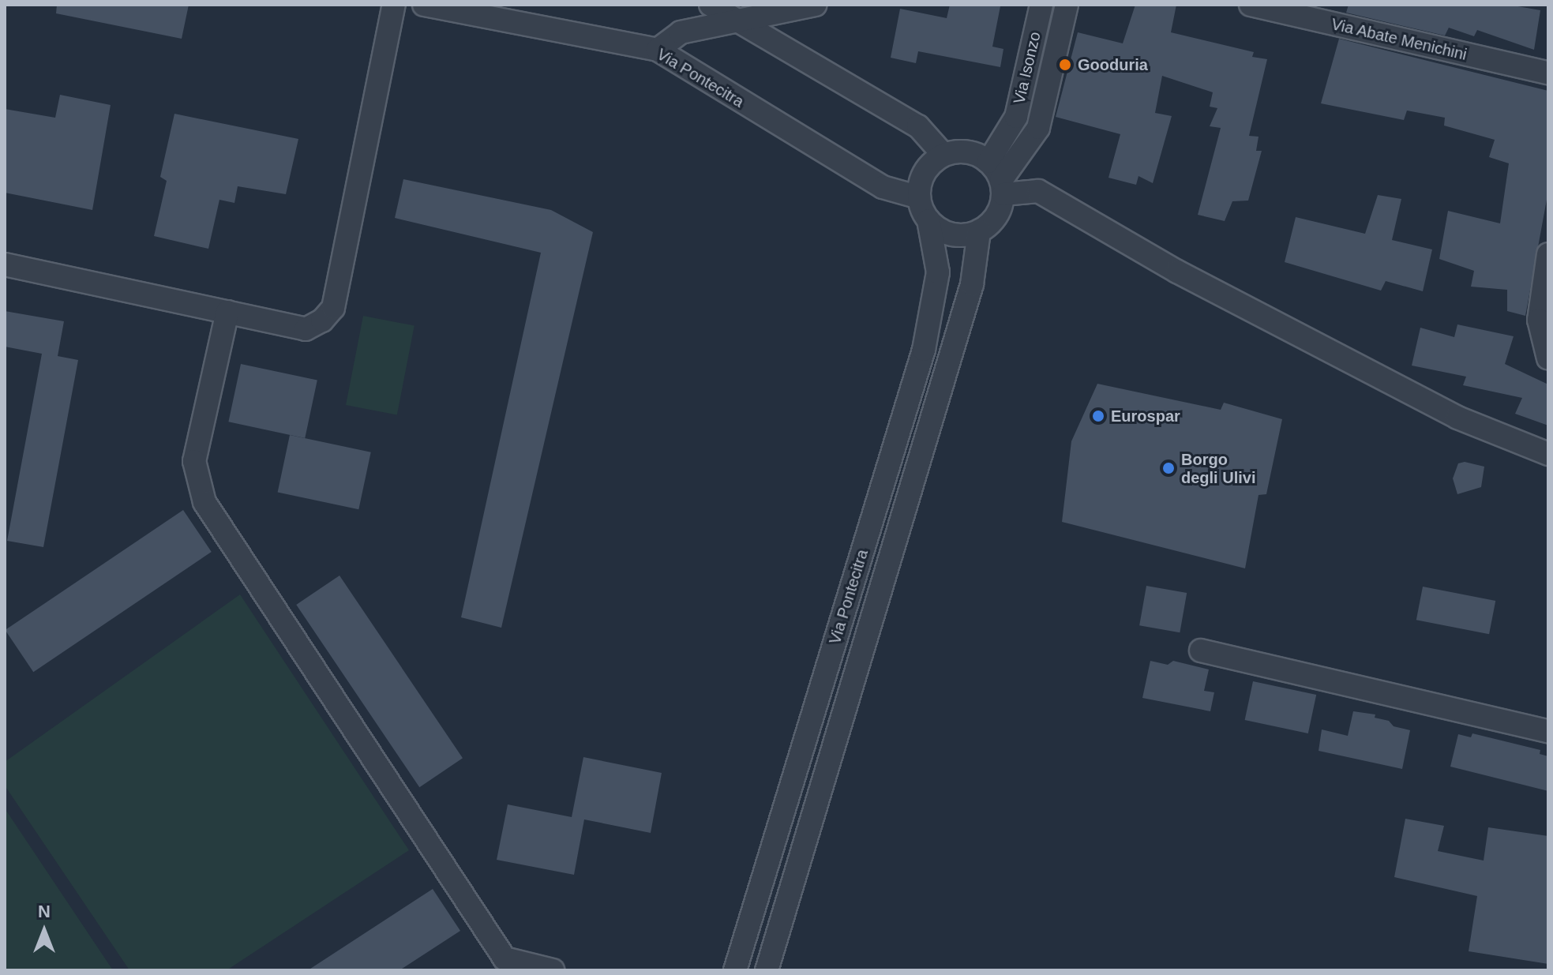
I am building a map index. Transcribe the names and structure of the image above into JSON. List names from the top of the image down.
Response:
{
  "streets": {
    "street": ["Via Abate Menichini", "Via Isonzo", "Via Pontecitra"]
  },
  "crossings": [
    ["Via Isonzo", "Via Pontecitra"]
  ],
  "places": ["Gooduria", "Eurospar", "Borgo degli Ulivi"],
  "north": "top"
}
